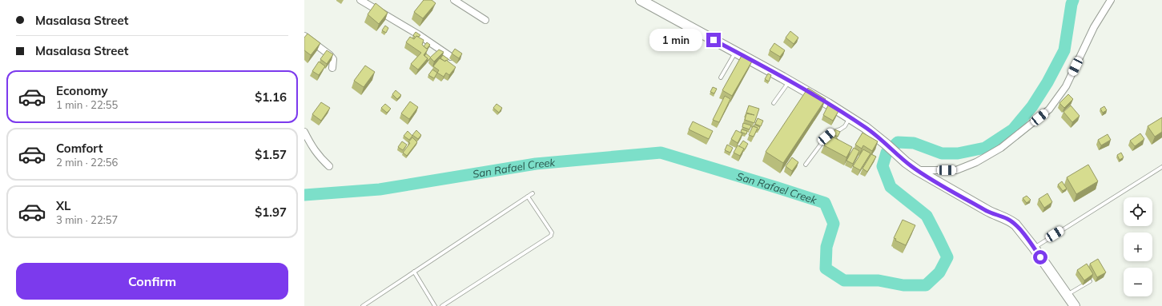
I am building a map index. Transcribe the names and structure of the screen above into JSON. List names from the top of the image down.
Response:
{
  "water": ["San Rafael Creek"],
  "page": {
    "banner": ["Masalasa Street", "Masalasa Street"],
    "bubble": "1 min",
    "list": [
      {
        "name": "Economy",
        "note": "1 min · 22:55",
        "value": "$1.16"
      },
      {
        "name": "Comfort",
        "note": "2 min · 22:56",
        "value": "$1.57"
      },
      {
        "name": "XL",
        "note": "3 min · 22:57",
        "value": "$1.97"
      }
    ],
    "map_buttons": ["+", "−"],
    "buttons": "Confirm"
  }
}
